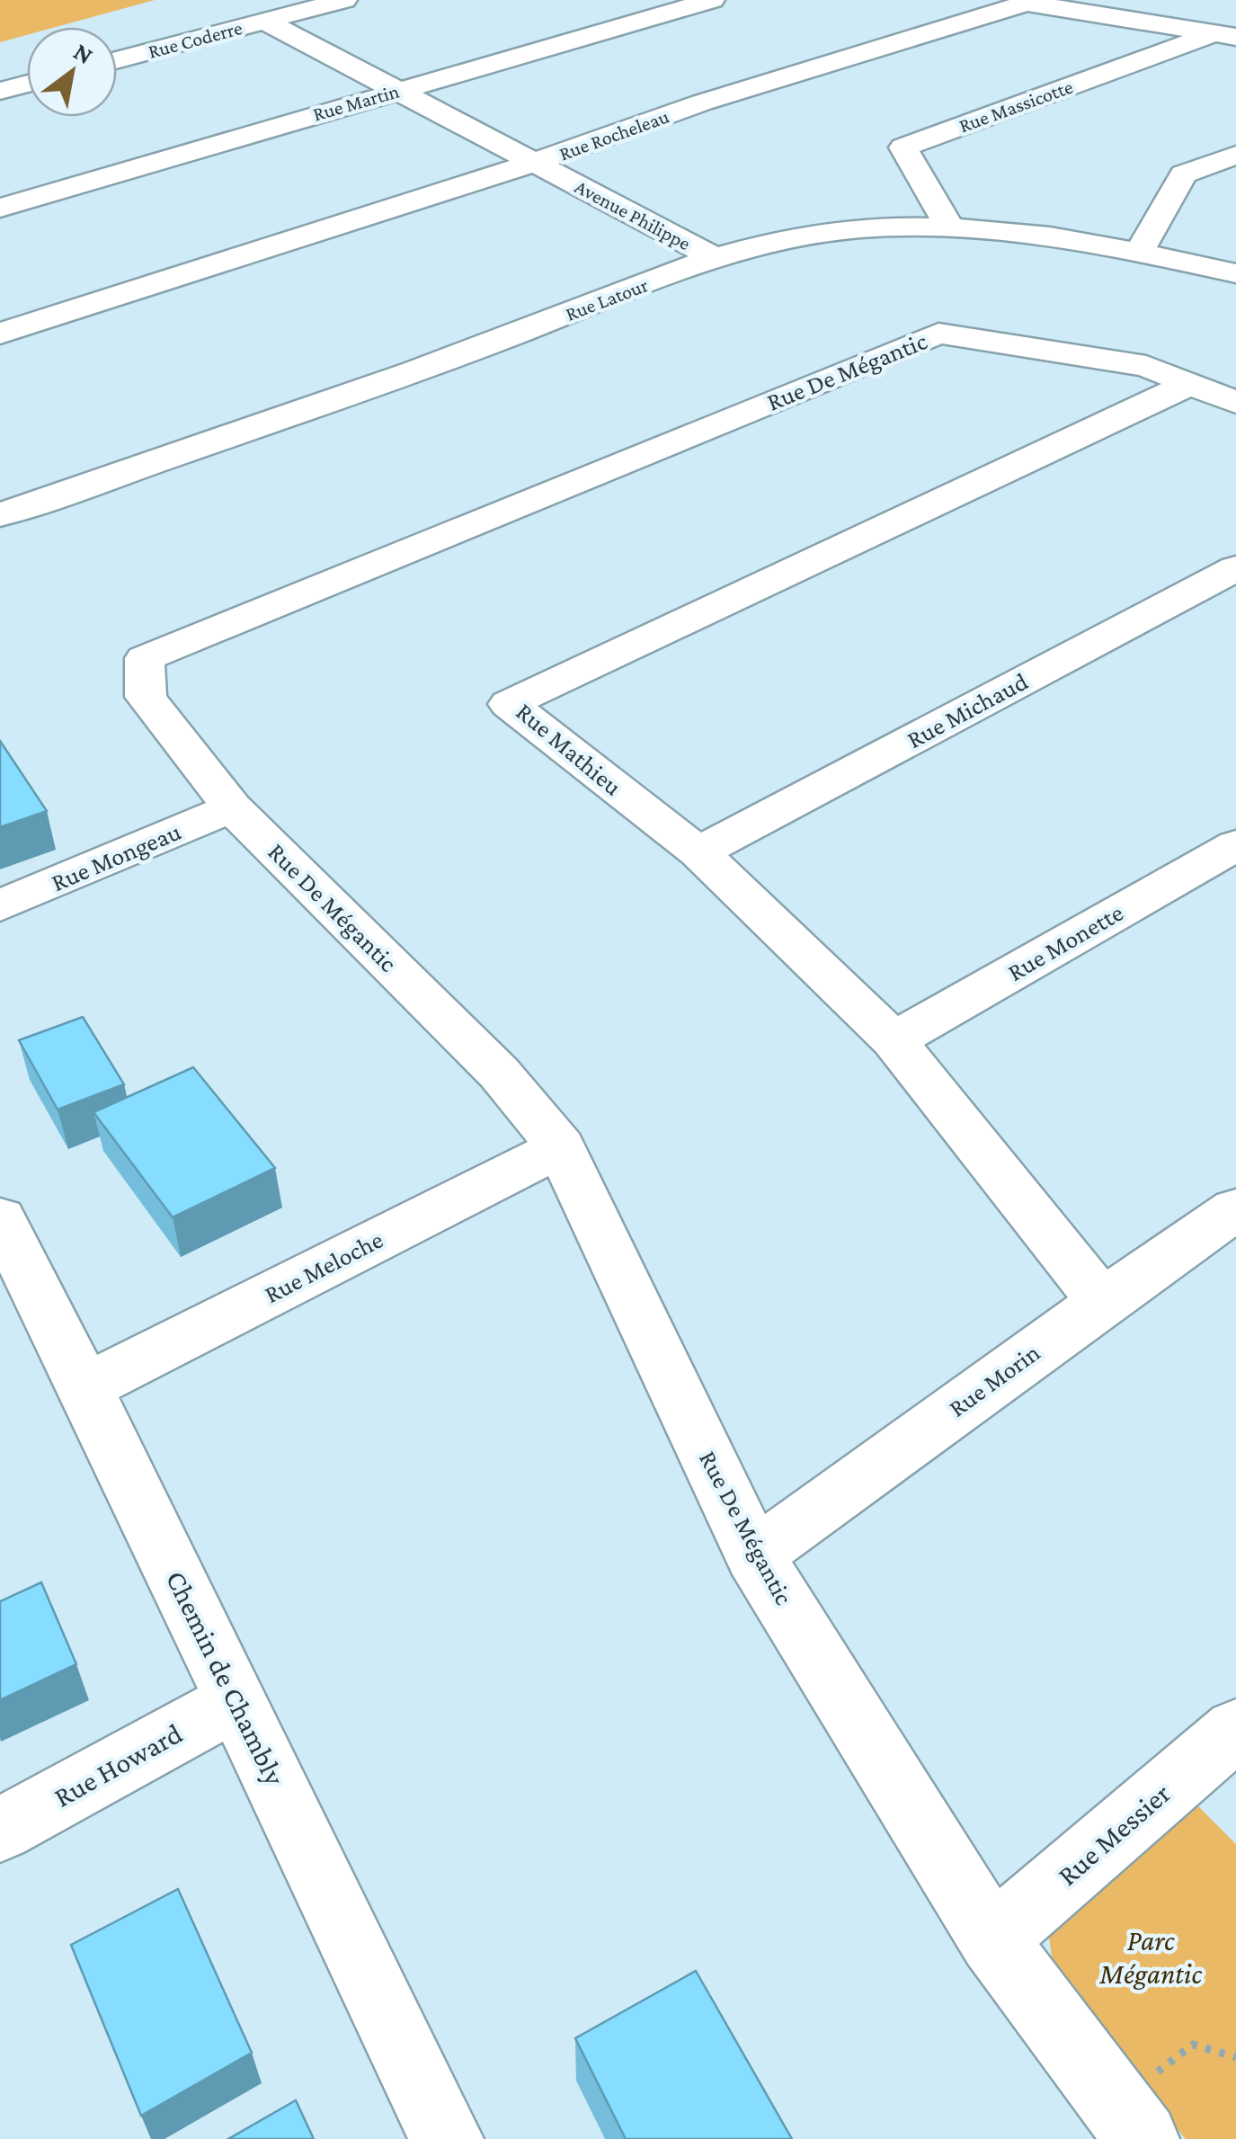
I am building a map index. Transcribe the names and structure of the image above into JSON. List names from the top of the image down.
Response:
{
  "streets": {
    "street": [
      "Rue Coderre",
      "Rue Martin",
      "Rue Massicotte",
      "Rue Rocheleau",
      "Avenue Philippe",
      "Rue Latour",
      "Rue De Mégantic",
      "Rue Michaud",
      "Rue Mathieu",
      "Rue Mongeau",
      "Rue Monette",
      "Rue Meloche",
      "Rue Morin",
      "Chemin de Chambly",
      "Rue Howard",
      "Rue Messier"
    ]
  },
  "crossings": [
    ["Rue Coderre", "Avenue Philippe"],
    ["Rue Martin", "Avenue Philippe"],
    ["Rue Massicotte", "Rue Rocheleau"],
    ["Rue Massicotte", "Rue Latour"],
    ["Rue Rocheleau", "Avenue Philippe"],
    ["Avenue Philippe", "Rue Latour"],
    ["Rue De Mégantic", "Rue Mathieu"],
    ["Rue De Mégantic", "Rue Mongeau"],
    ["Rue De Mégantic", "Rue Meloche"],
    ["Rue De Mégantic", "Rue Morin"],
    ["Rue De Mégantic", "Rue Messier"],
    ["Rue Michaud", "Rue Mathieu"],
    ["Rue Mathieu", "Rue Monette"],
    ["Rue Mathieu", "Rue Morin"],
    ["Rue Meloche", "Chemin de Chambly"],
    ["Chemin de Chambly", "Rue Howard"]
  ],
  "parks": ["Parc Mégantic"],
  "north": "top right"
}
